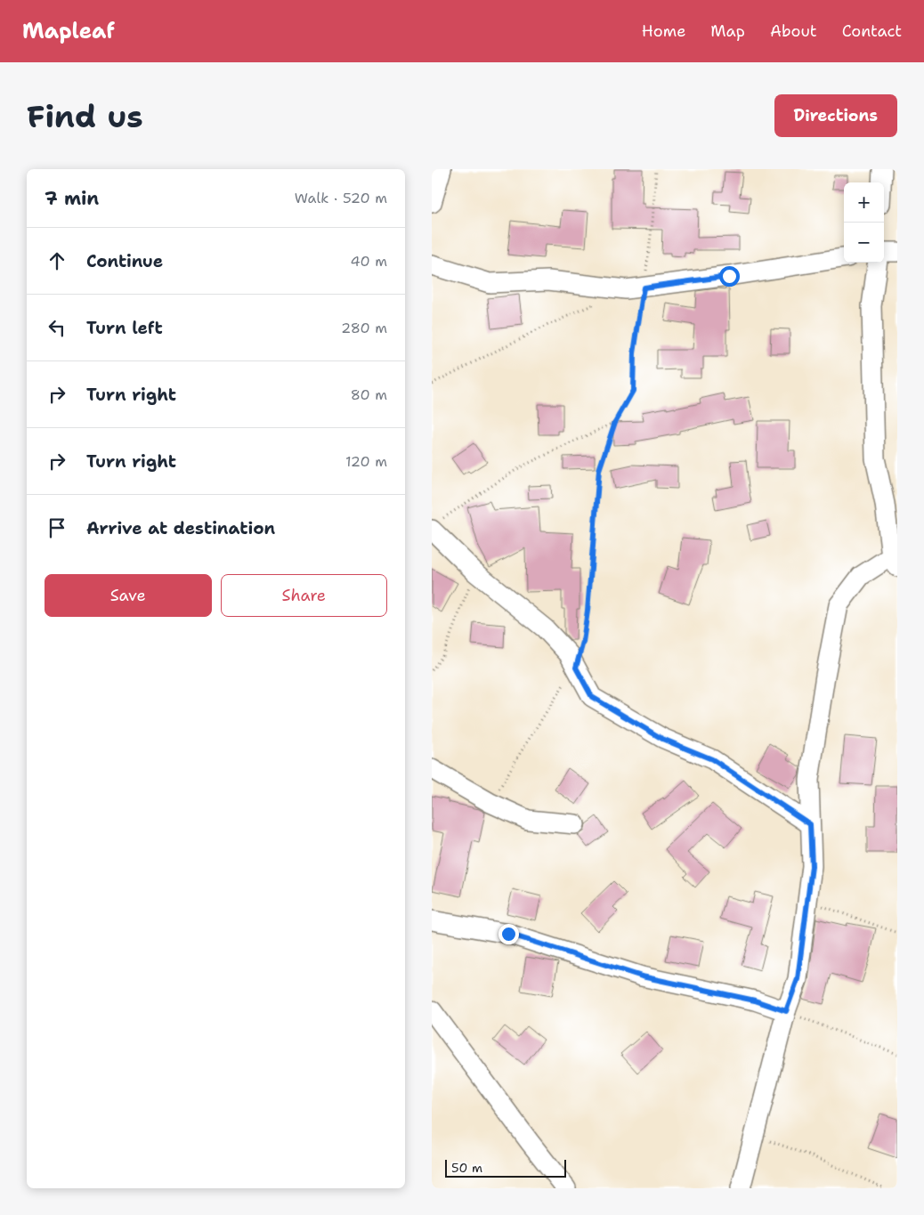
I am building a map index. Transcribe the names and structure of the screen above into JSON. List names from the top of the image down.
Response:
{
  "scale_bar": "50 m",
  "page": {
    "header": "Mapleaf",
    "nav": [
      "Home",
      "Map",
      "About",
      "Contact"
    ],
    "buttons": [
      "Directions",
      ["Save", "Share"]
    ],
    "title": "Find us",
    "heading": ["7 min", "Walk · 520 m"],
    "map_buttons": ["+", "−"],
    "list": [
      ["Continue", "40 m"],
      ["Turn left", "280 m"],
      ["Turn right", "80 m"],
      ["Turn right", "120 m"],
      "Arrive at destination"
    ],
    "scale": "50 m"
  }
}
